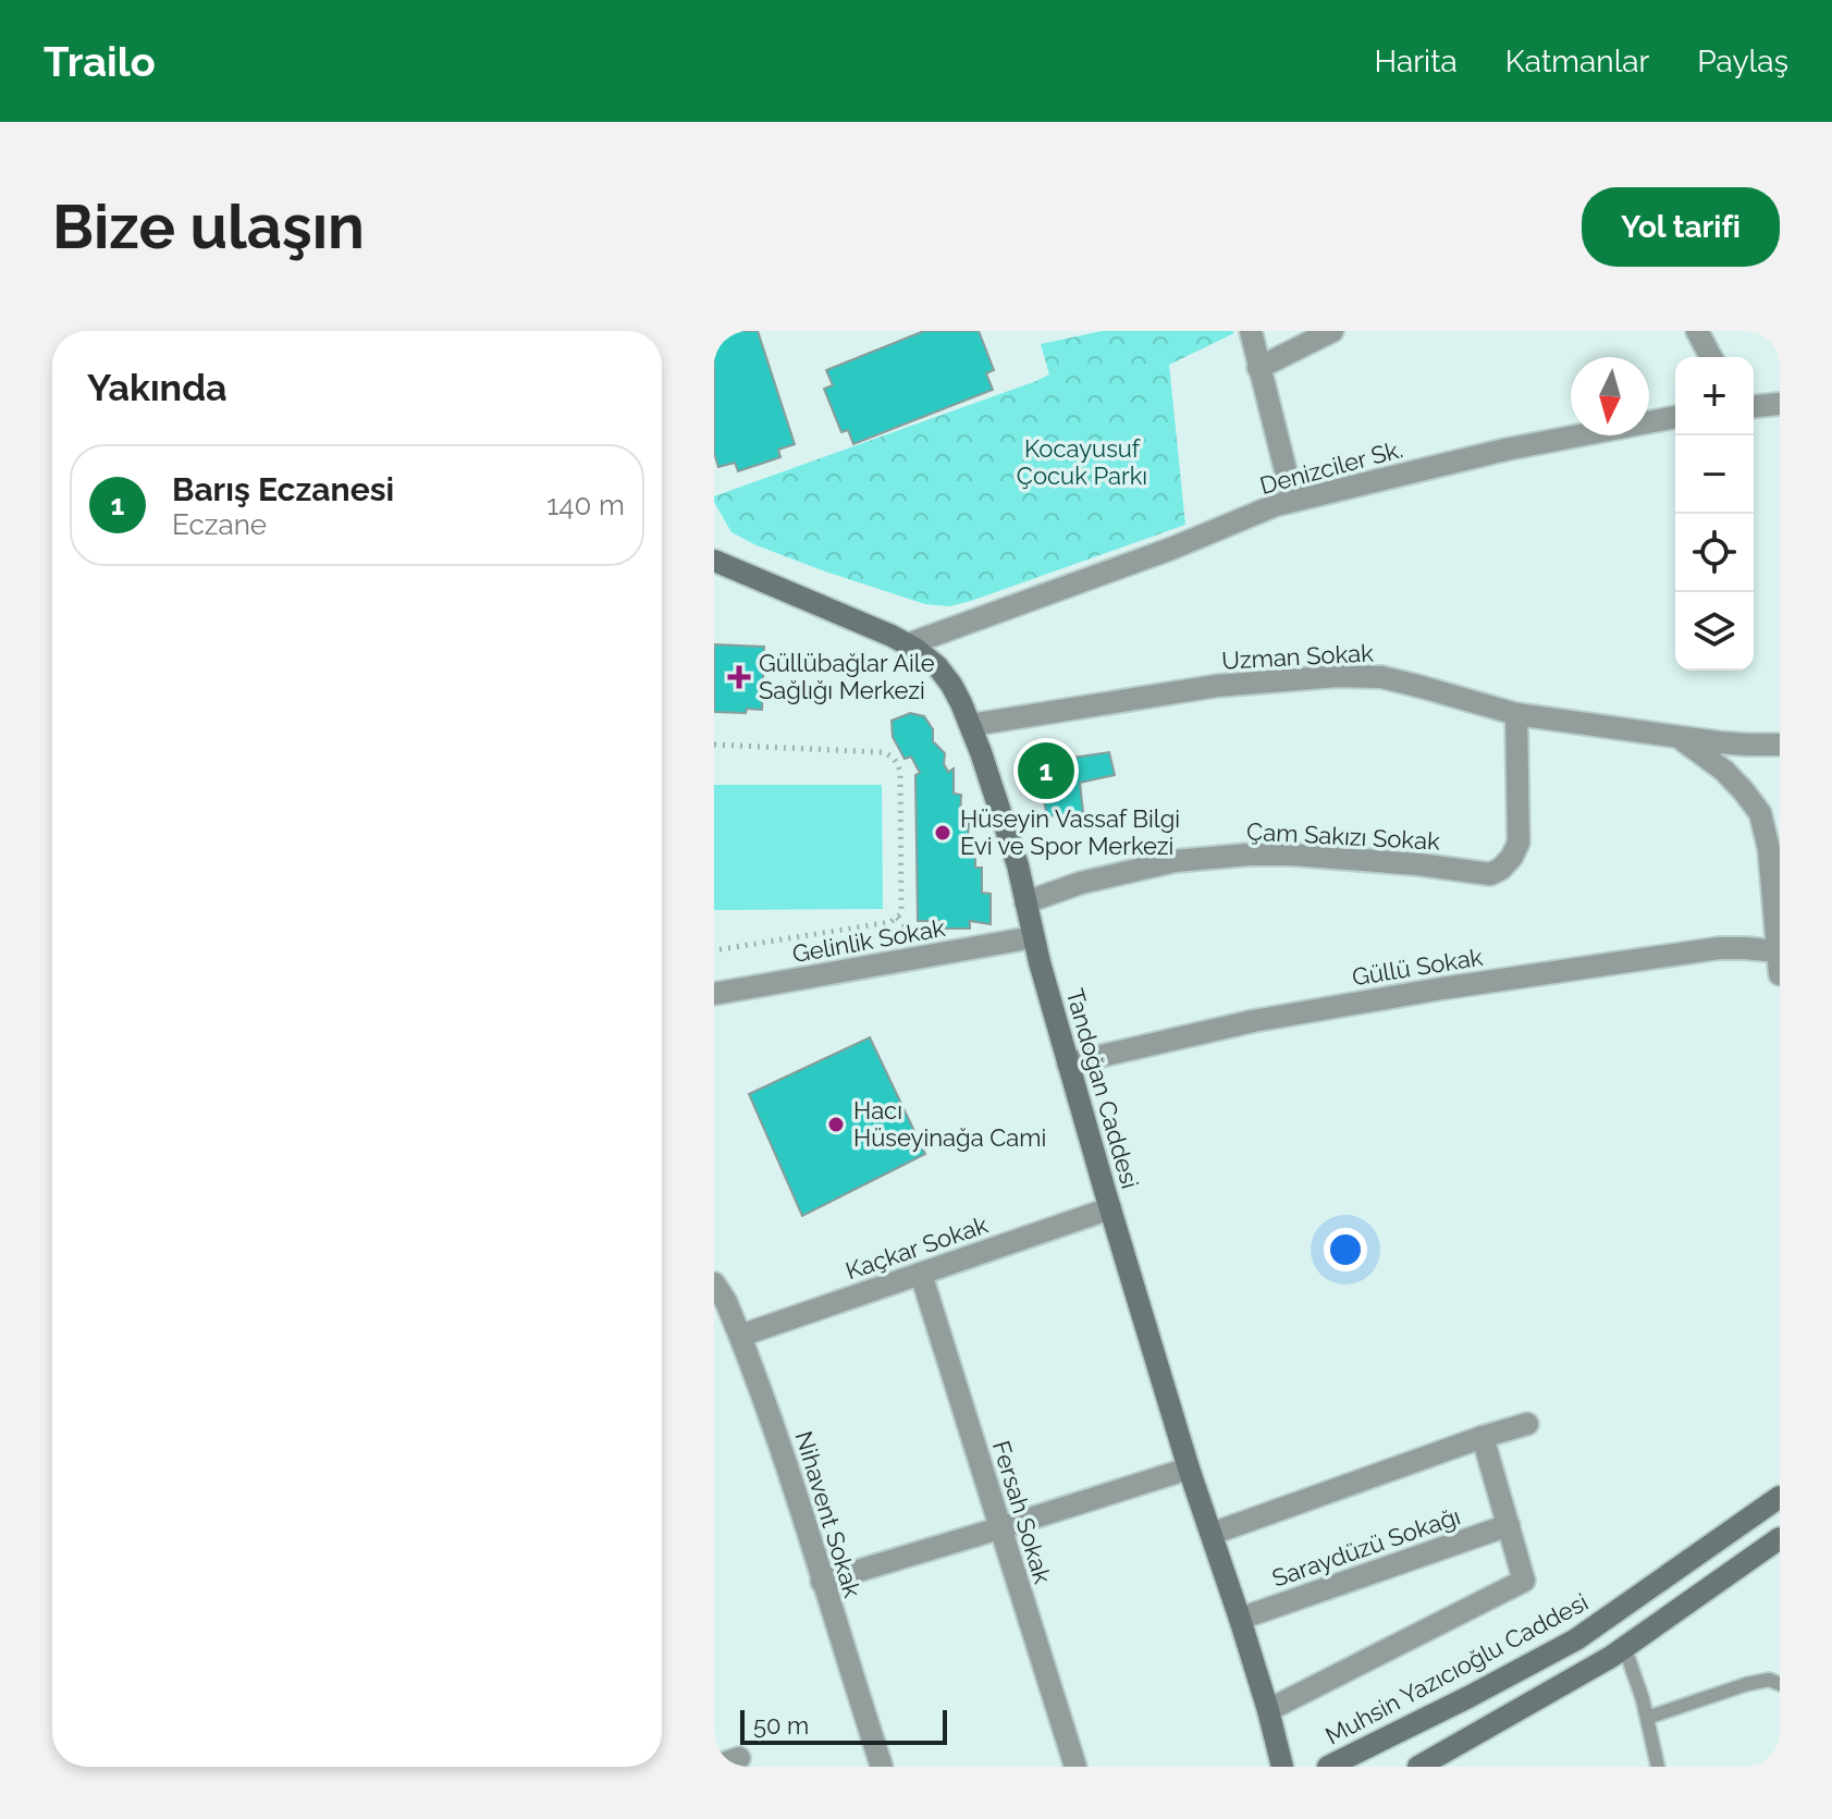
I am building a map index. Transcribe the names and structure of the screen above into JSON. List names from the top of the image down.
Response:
{
  "streets": {
    "street": [
      "Denizciler Sk.",
      "Uzman Sokak",
      "Çam Sakızı Sokak",
      "Gelinlik Sokak",
      "Güllü Sokak",
      "Tandoğan Caddesi",
      "Kaçkar Sokak",
      "Fersah Sokak",
      "Nihavent Sokak",
      "Saraydüzü Sokağı",
      "Muhsin Yazıcıoğlu Caddesi"
    ]
  },
  "crossings": [
    ["Denizciler Sk.", "Tandoğan Caddesi"],
    ["Uzman Sokak", "Çam Sakızı Sokak"],
    ["Uzman Sokak", "Tandoğan Caddesi"],
    ["Çam Sakızı Sokak", "Tandoğan Caddesi"],
    ["Gelinlik Sokak", "Tandoğan Caddesi"],
    ["Güllü Sokak", "Tandoğan Caddesi"],
    ["Tandoğan Caddesi", "Kaçkar Sokak"],
    ["Tandoğan Caddesi", "Saraydüzü Sokağı"],
    ["Kaçkar Sokak", "Fersah Sokak"],
    ["Kaçkar Sokak", "Nihavent Sokak"]
  ],
  "parks": ["Kocayusuf Çocuk Parkı"],
  "places": {
    "health": ["Güllübağlar Aile Sağlığı Merkezi"],
    "other": ["Hüseyin Vassaf Bilgi Evi ve Spor Merkezi", "Hacı Hüseyinağa Cami"]
  },
  "scale_bar": "50 m",
  "north": "bottom",
  "page": {
    "header": "Trailo",
    "nav": ["Harita", "Katmanlar", "Paylaş"],
    "buttons": "Yol tarifi",
    "title": "Bize ulaşın",
    "heading": "Yakında",
    "map_buttons": ["+", "−"],
    "list": [
      {
        "mark": "1",
        "name": "Barış Eczanesi",
        "note": "Eczane",
        "value": "140 m"
      }
    ],
    "pins": "1",
    "scale": "50 m"
  }
}
